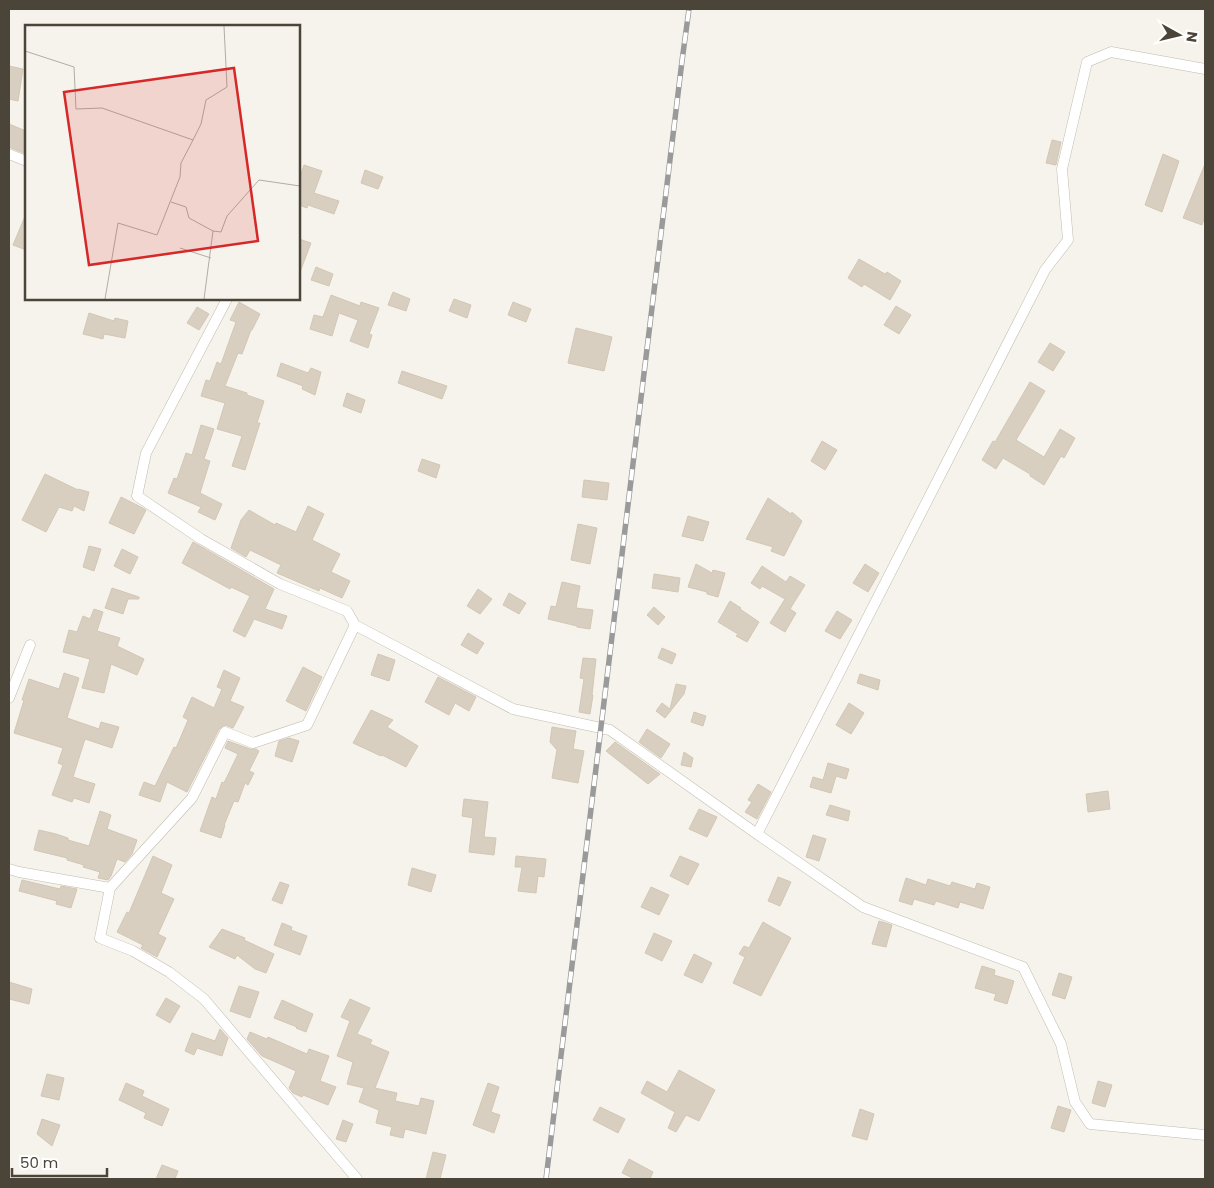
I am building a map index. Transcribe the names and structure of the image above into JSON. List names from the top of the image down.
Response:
{
  "scale_bar": "50 m",
  "north": "right"
}
